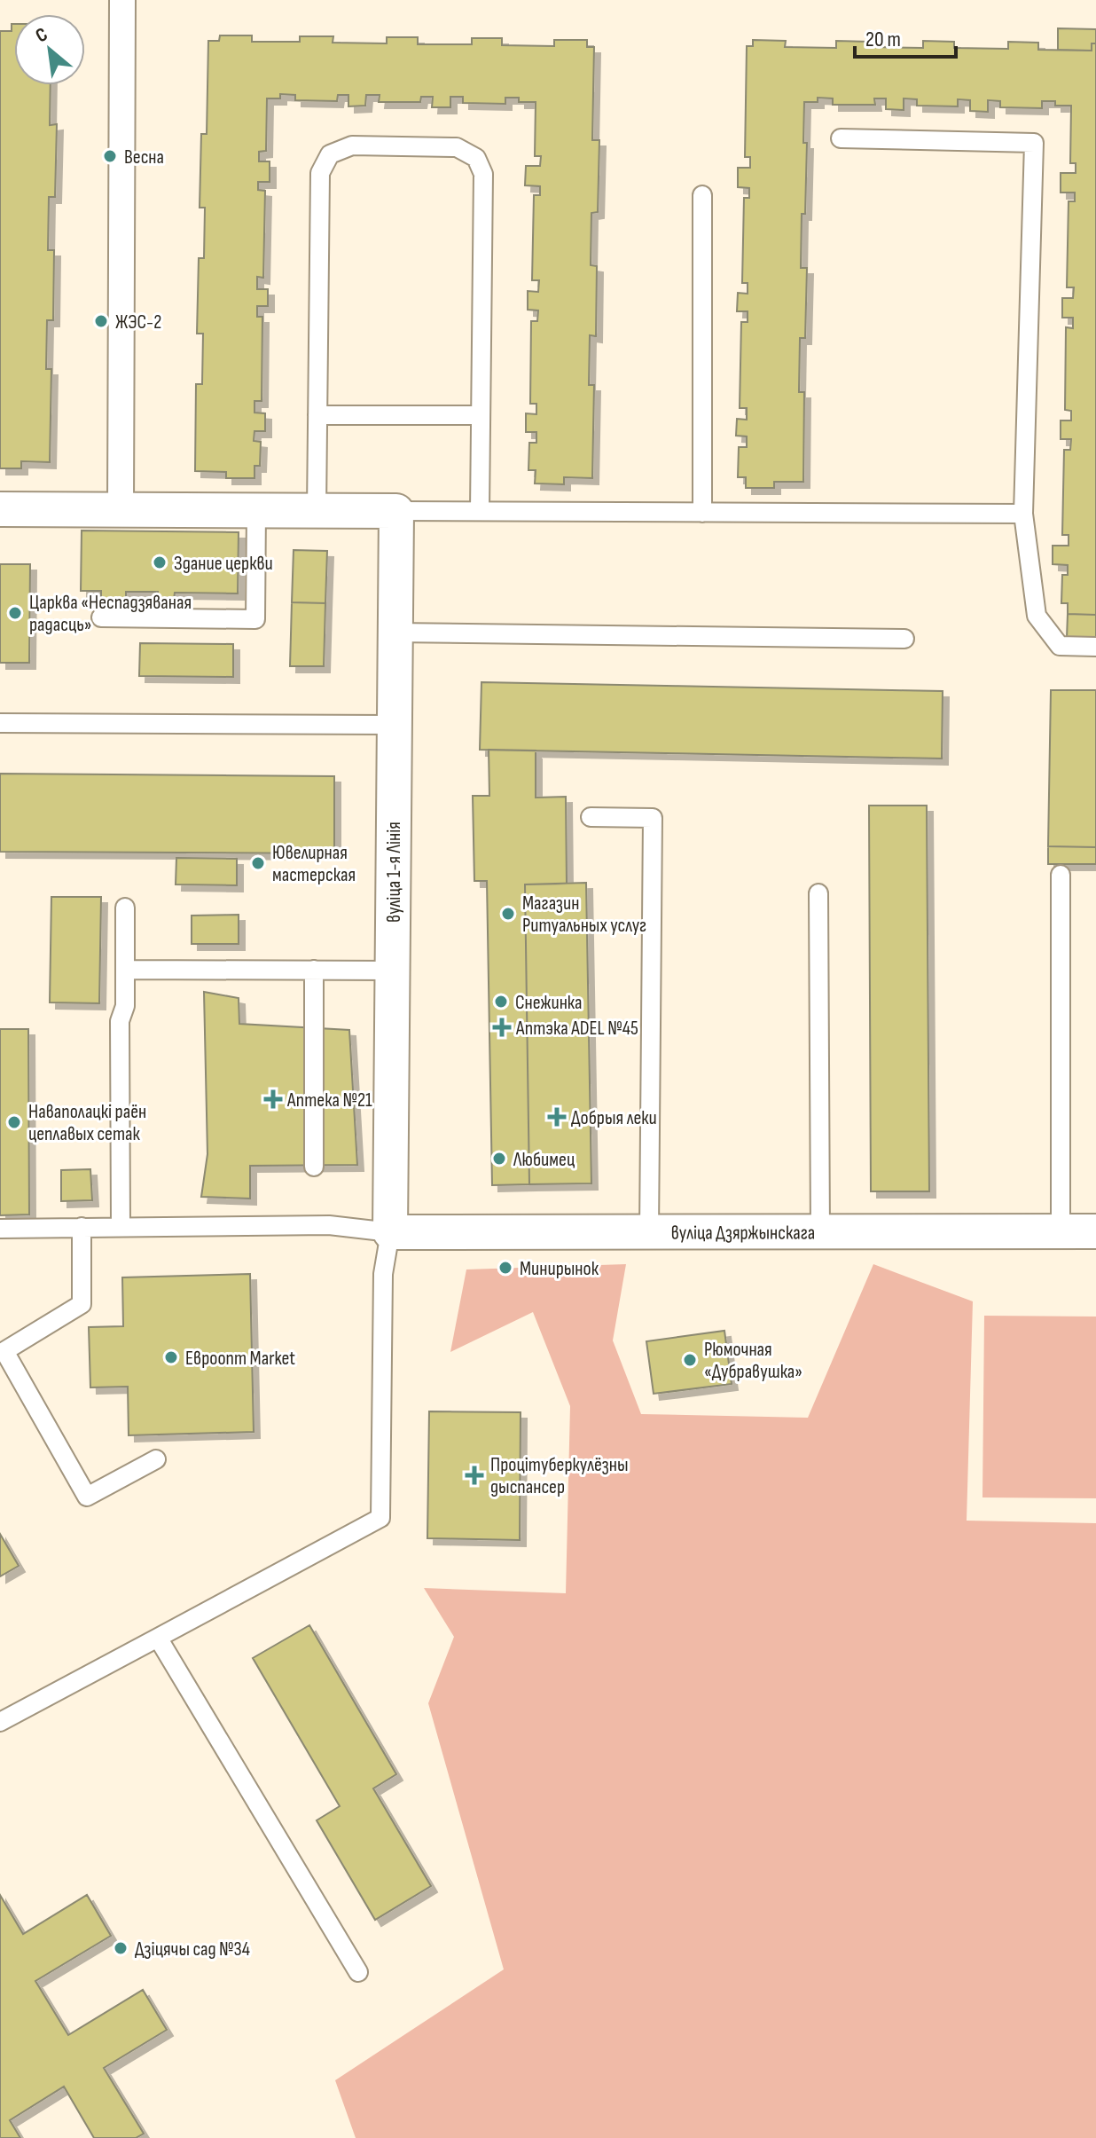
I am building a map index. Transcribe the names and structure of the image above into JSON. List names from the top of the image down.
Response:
{
  "streets": {
    "street": ["вуліца 1-я Лінія", "вуліца Дзяржынскага"]
  },
  "crossings": [
    ["вуліца 1-я Лінія", "вуліца Дзяржынскага"]
  ],
  "places": {
    "other": [
      "Весна",
      "ЖЭС-2",
      "Здание церкви",
      "Царква «Неспадзяваная радасць»",
      "Ювелирная мастерская",
      "Магазин Ритуальных услуг",
      "Снежинка",
      "Наваполацкі раён цеплавых сетак",
      "Любимец",
      "Минирынок",
      "Евроопт Market",
      "Рюмочная «Дубравушка»",
      "Дзіцячы сад №34"
    ],
    "health": [
      "Аптэка ADEL №45",
      "Аптека №21",
      "Добрыя леки",
      "Процітуберкулёзны дыспансер"
    ]
  },
  "scale_bar": "20 m",
  "north": "top left"
}
